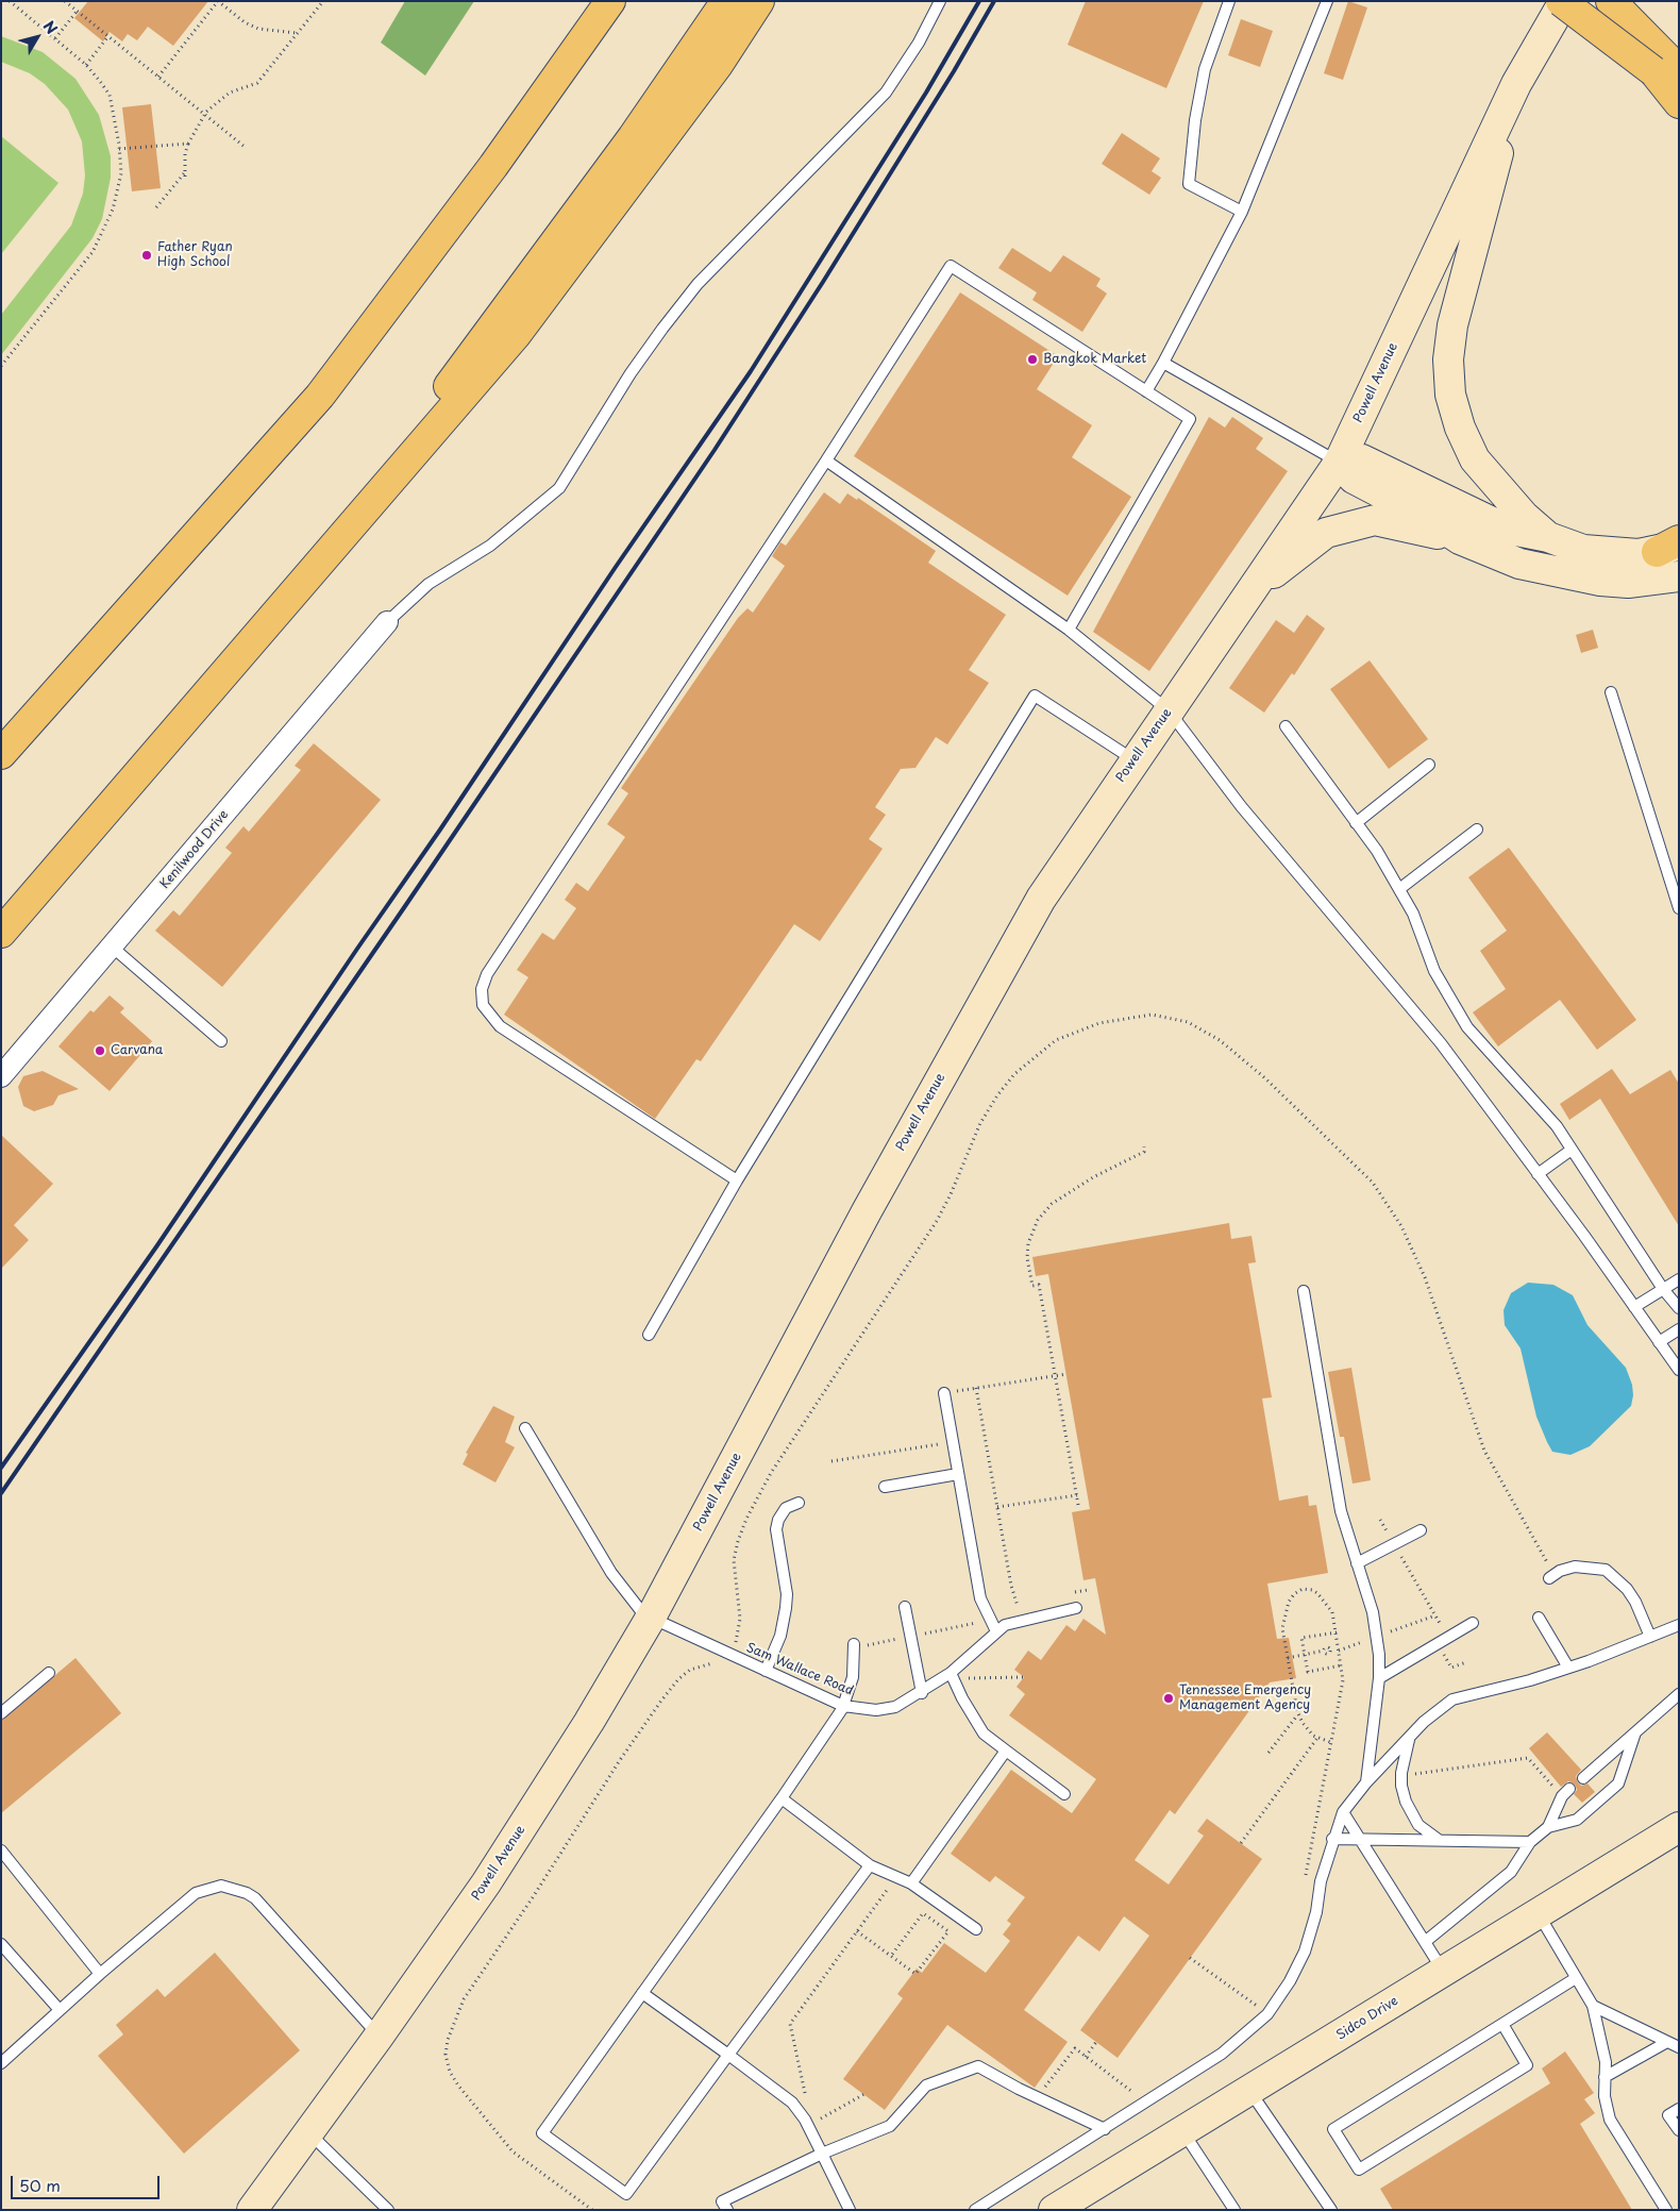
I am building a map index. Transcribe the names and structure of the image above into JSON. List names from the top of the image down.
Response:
{
  "streets": {
    "main road": ["Powell Avenue", "Sidco Drive"],
    "street": ["Kenilwood Drive"],
    "lane": ["Sam Wallace Road"]
  },
  "crossings": [
    ["Powell Avenue", "Sam Wallace Road"]
  ],
  "places": [
    "Father Ryan High School",
    "Bangkok Market",
    "Carvana",
    "Tennessee Emergency Management Agency"
  ],
  "scale_bar": "50 m",
  "north": "top right"
}
